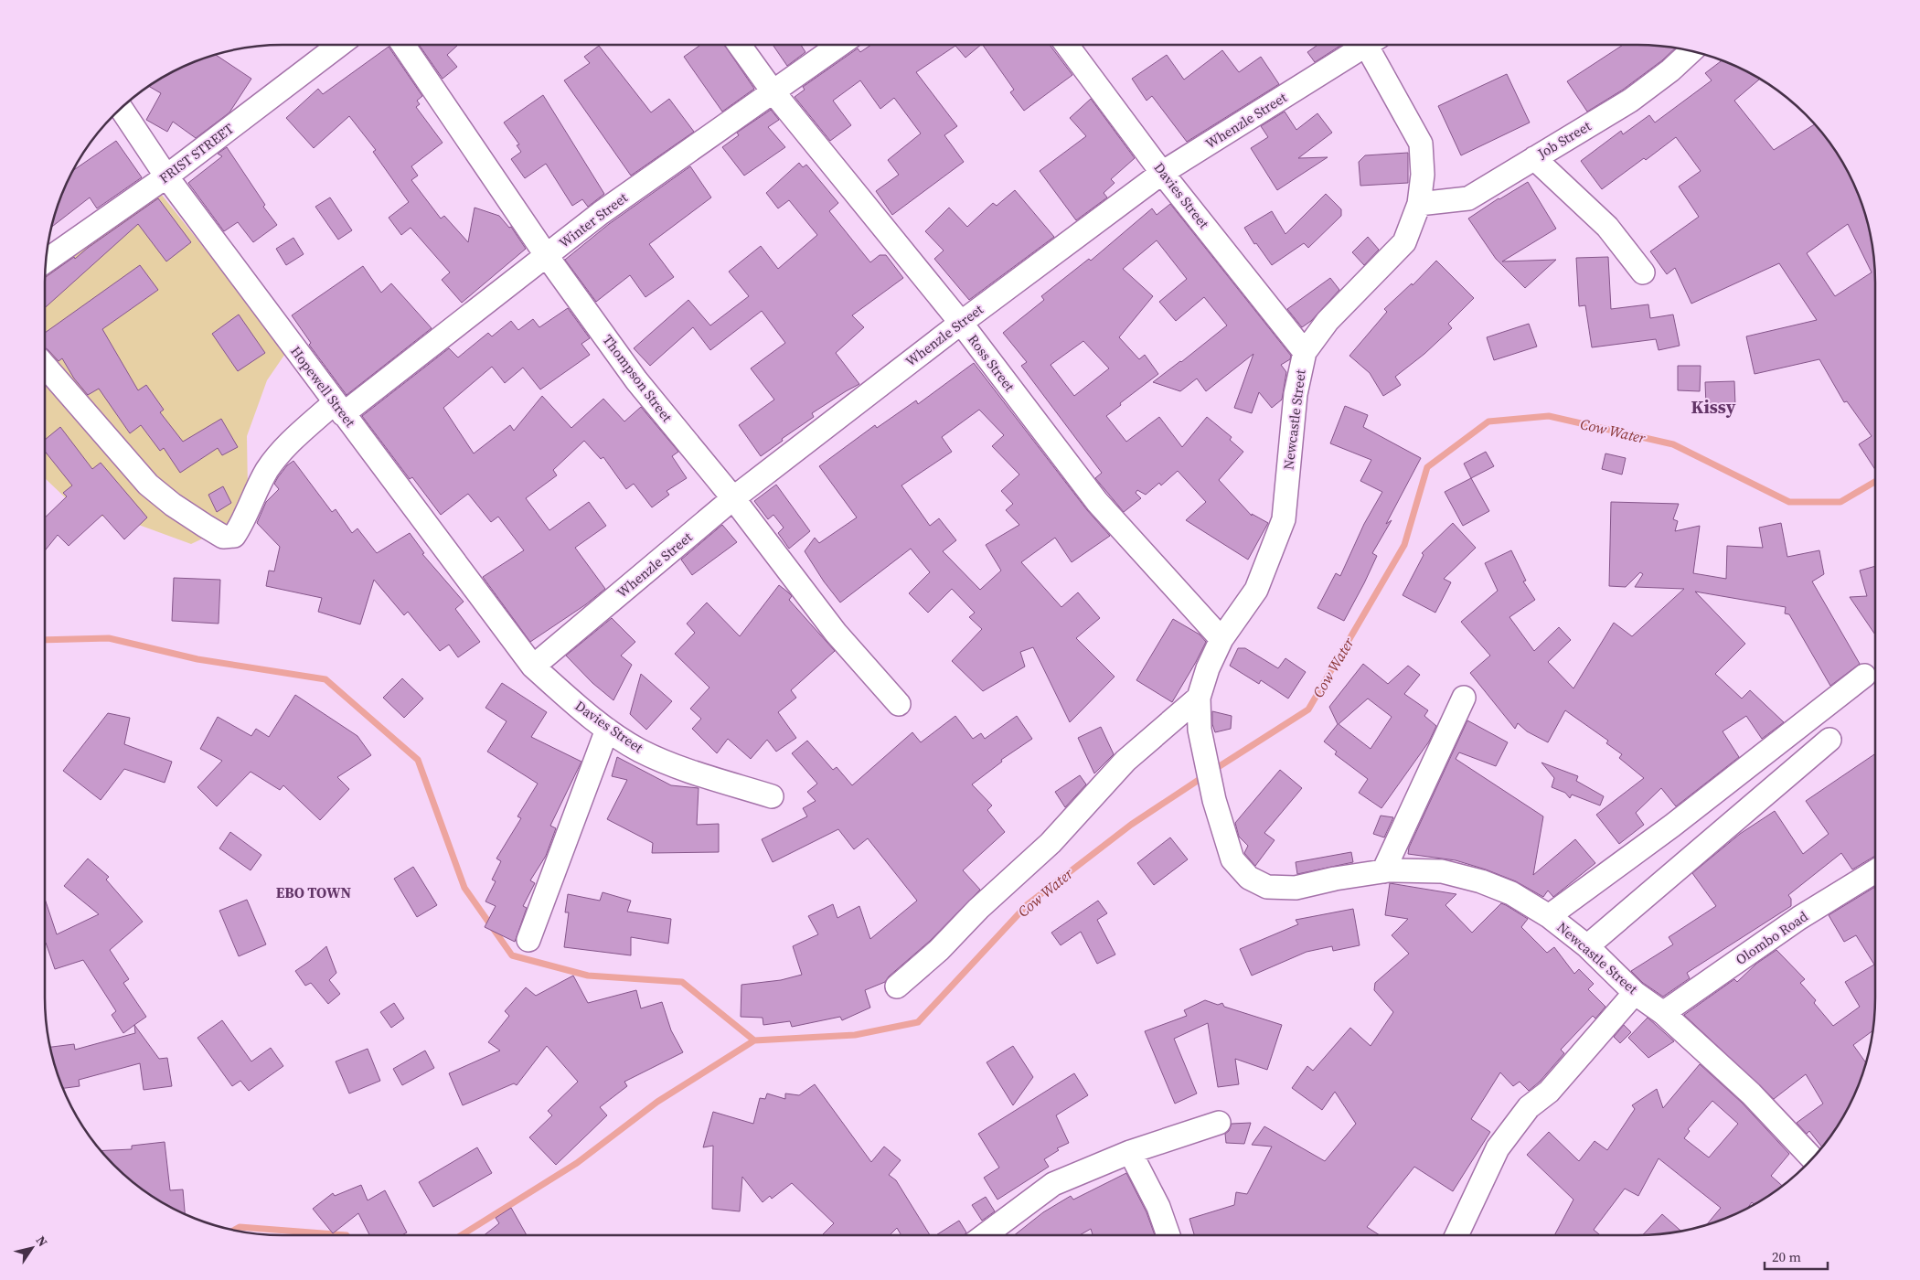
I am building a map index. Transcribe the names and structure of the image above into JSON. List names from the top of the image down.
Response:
{
  "streets": {
    "street": [
      "Whenzle Street",
      "Job Street",
      "FRIST STREET",
      "Davies Street",
      "Winter Street",
      "Ross Street",
      "Thompson Street",
      "Hopewell Street",
      "Newcastle Street",
      "Olombo Road"
    ]
  },
  "crossings": [
    ["Whenzle Street", "Davies Street"],
    ["Whenzle Street", "Ross Street"],
    ["Whenzle Street", "Thompson Street"],
    ["Whenzle Street", "Hopewell Street"],
    ["Job Street", "Newcastle Street"],
    ["FRIST STREET", "Hopewell Street"],
    ["Davies Street", "Hopewell Street"],
    ["Davies Street", "Newcastle Street"],
    ["Winter Street", "Ross Street"],
    ["Winter Street", "Thompson Street"],
    ["Winter Street", "Hopewell Street"],
    ["Ross Street", "Newcastle Street"],
    ["Newcastle Street", "Olombo Road"]
  ],
  "districts": ["Kissy", "EBO TOWN"],
  "water": ["Cow Water"],
  "scale_bar": "20 m",
  "north": "top right"
}
